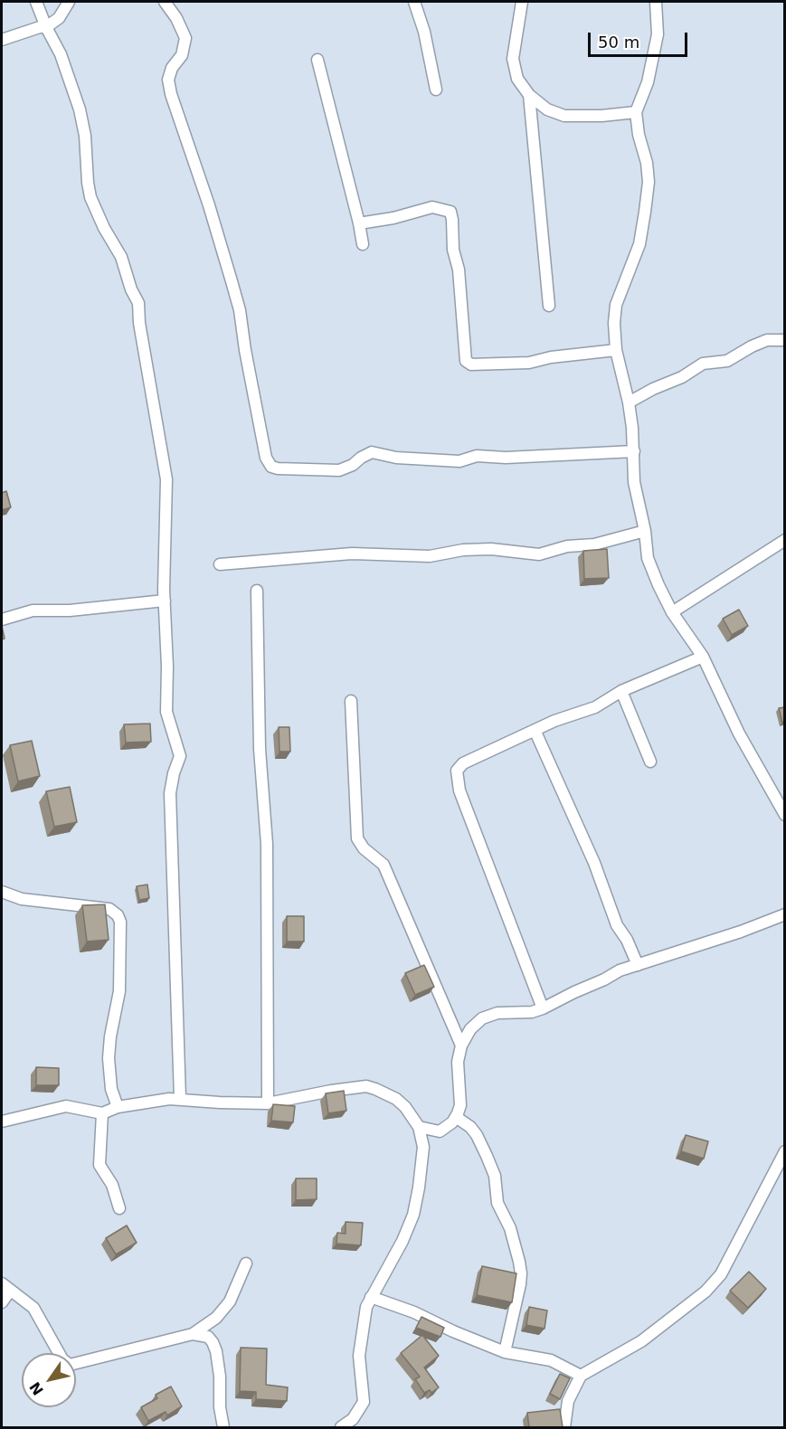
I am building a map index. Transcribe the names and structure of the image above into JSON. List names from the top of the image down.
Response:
{
  "scale_bar": "50 m",
  "north": "bottom left"
}
